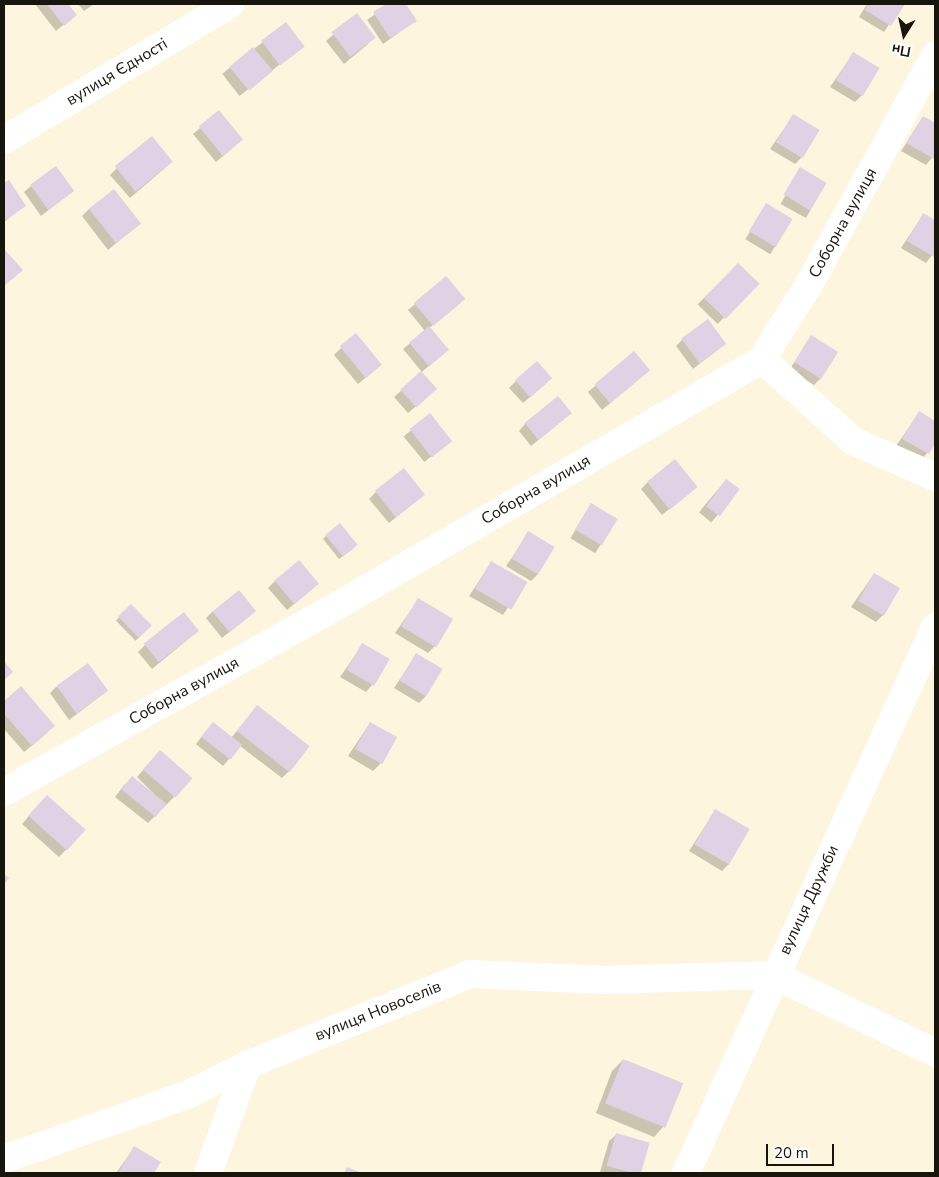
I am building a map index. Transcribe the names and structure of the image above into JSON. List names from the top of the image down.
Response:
{
  "streets": {
    "street": [
      "вулиця Єдності",
      "Соборна вулиця",
      "вулиця Дружби",
      "вулиця Новоселів"
    ]
  },
  "crossings": [
    ["вулиця Дружби", "вулиця Новоселів"]
  ],
  "scale_bar": "20 m",
  "north": "bottom"
}
